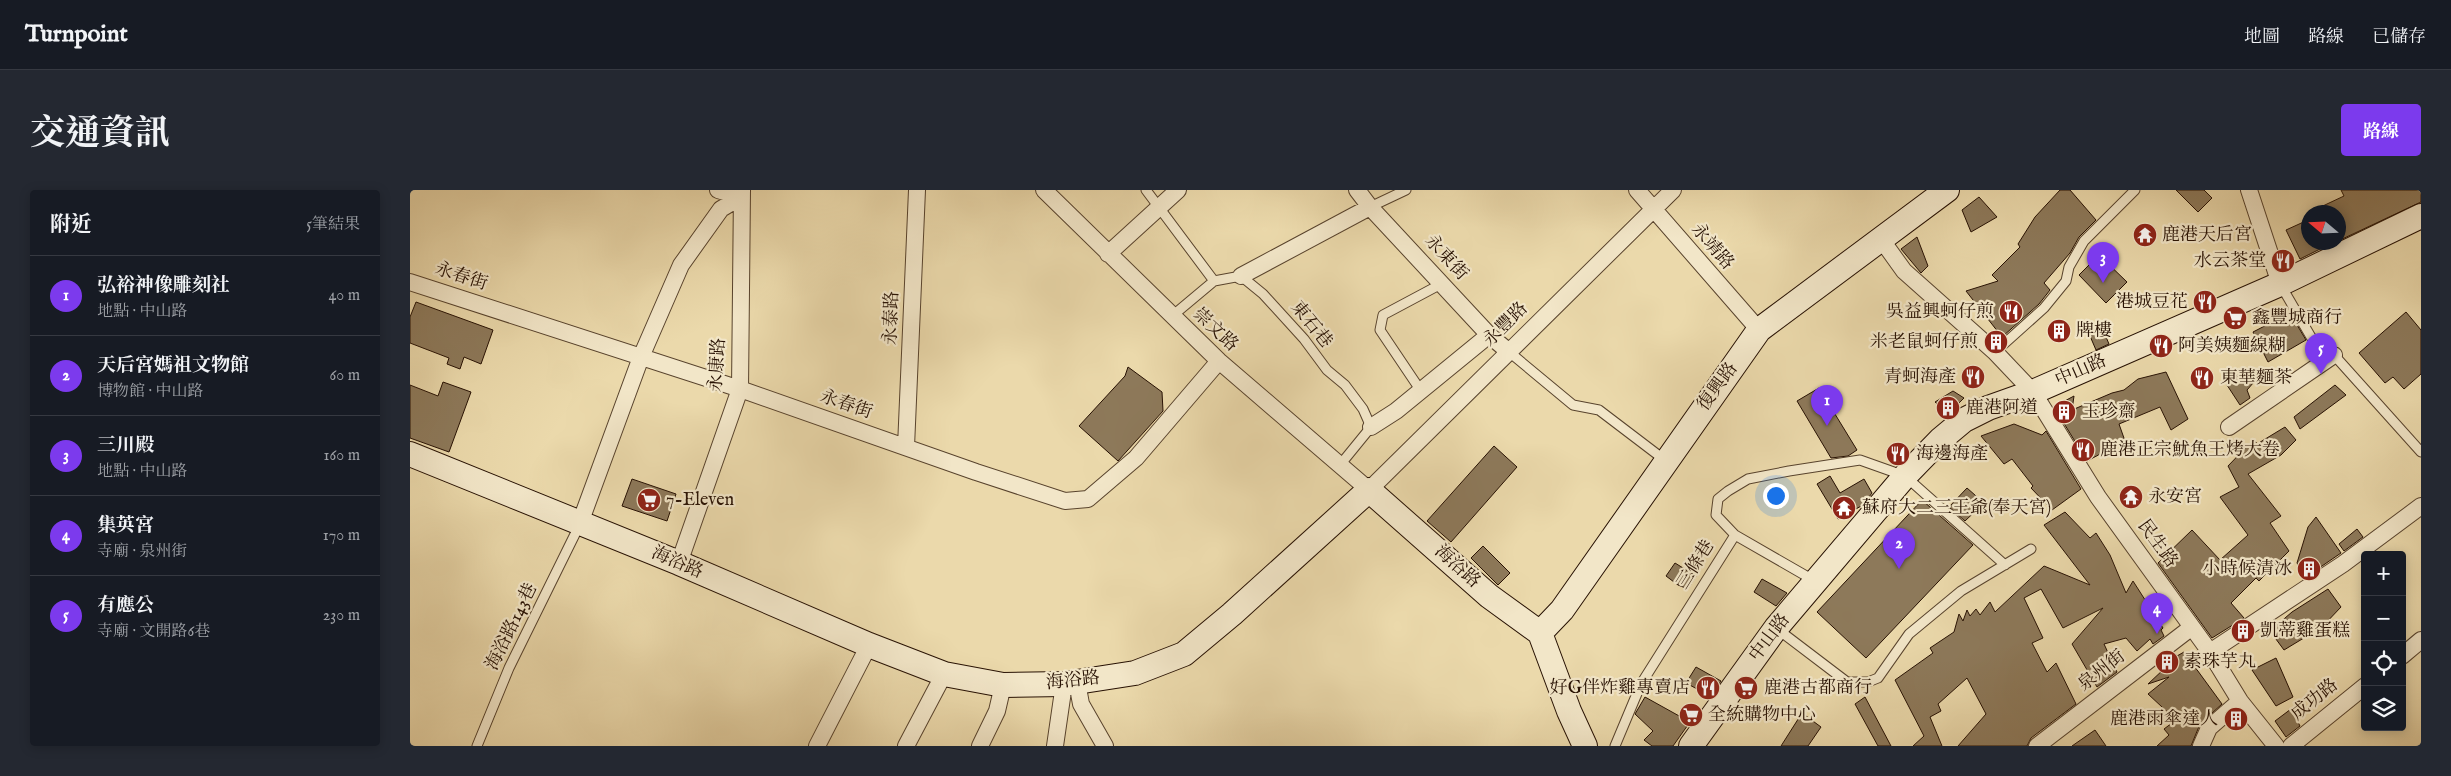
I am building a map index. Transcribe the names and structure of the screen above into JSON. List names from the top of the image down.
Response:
{
  "streets": {
    "street": [
      "永靖路",
      "永東街",
      "永春街",
      "永泰路",
      "永豐路",
      "崇文路",
      "永康路",
      "中山路",
      "復興路",
      "民生路",
      "海浴路",
      "泉州街",
      "成功路"
    ],
    "lane": ["東石巷", "三條巷", "海浴路143巷"]
  },
  "crossings": [
    ["永靖路", "永豐路"],
    ["永靖路", "復興路"],
    ["永東街", "永豐路"],
    ["永春街", "永泰路"],
    ["永春街", "崇文路"],
    ["永春街", "永康路"],
    ["永豐路", "崇文路"],
    ["永豐路", "海浴路"],
    ["崇文路", "海浴路"],
    ["永康路", "海浴路"],
    ["中山路", "民生路"],
    ["中山路", "三條巷"],
    ["復興路", "民生路"],
    ["復興路", "海浴路"],
    ["民生路", "泉州街"],
    ["海浴路", "海浴路143巷"]
  ],
  "places": {
    "temple": ["鹿港天后宮", "永安宮", "蘇府大二三王爺(奉天宮)"],
    "restaurant": [
      "水云茶堂",
      "港城豆花",
      "吳益興蚵仔煎",
      "阿美姨麵線糊",
      "青蚵海產",
      "東華麵茶",
      "鹿港正宗魷魚王烤大卷",
      "海邊海產",
      "好G伴炸雞專賣店"
    ],
    "supermarket": [
      "鑫豐城商行",
      "7-Eleven",
      "鹿港古都商行",
      "全統購物中心"
    ],
    "building": [
      "牌樓",
      "米老鼠蚵仔煎",
      "鹿港阿道",
      "玉珍齋",
      "小時候清冰",
      "凱蒂雞蛋糕",
      "素珠芋丸",
      "鹿港雨傘達人"
    ]
  },
  "north": "left",
  "page": {
    "header": "Turnpoint",
    "nav": ["地圖", "路線", "已儲存"],
    "title": "交通資訊",
    "buttons": "路線",
    "heading": ["附近", "5筆結果"],
    "pins": [
      "3",
      "5",
      "1",
      "2",
      "4"
    ],
    "list": [
      {
        "mark": "1",
        "name": "弘裕神像雕刻社",
        "note": "地點 · 中山路",
        "value": "40 m"
      },
      {
        "mark": "2",
        "name": "天后宮媽祖文物館",
        "note": "博物館 · 中山路",
        "value": "60 m"
      },
      {
        "mark": "3",
        "name": "三川殿",
        "note": "地點 · 中山路",
        "value": "160 m"
      },
      {
        "mark": "4",
        "name": "集英宮",
        "note": "寺廟 · 泉州街",
        "value": "170 m"
      },
      {
        "mark": "5",
        "name": "有應公",
        "note": "寺廟 · 文開路6巷",
        "value": "230 m"
      }
    ],
    "map_buttons": ["+", "−"]
  }
}
